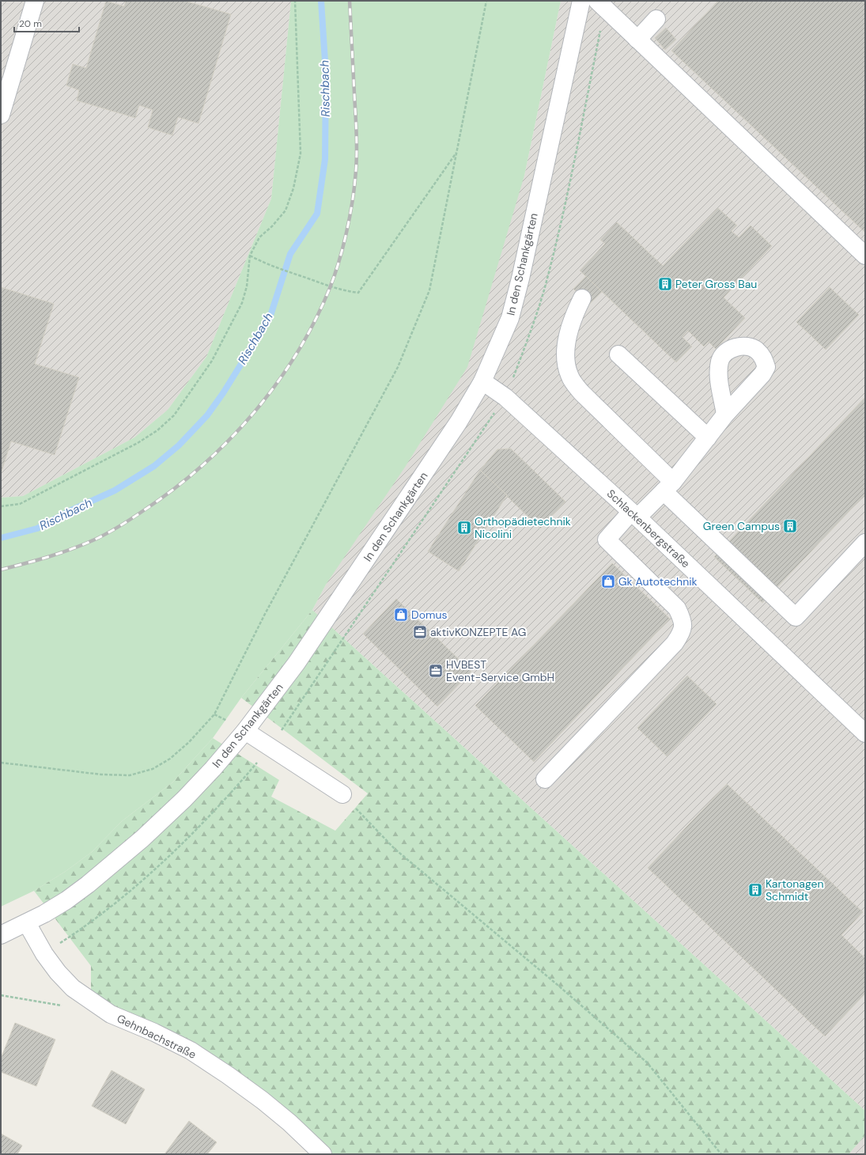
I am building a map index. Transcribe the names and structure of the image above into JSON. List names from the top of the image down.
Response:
{
  "streets": {
    "street": ["In den Schankgärten", "Schlackenbergstraße", "Gehnbachstraße"]
  },
  "crossings": [
    ["In den Schankgärten", "Schlackenbergstraße"],
    ["In den Schankgärten", "Gehnbachstraße"]
  ],
  "water": ["Rischbach"],
  "places": {
    "building": [
      "Peter Gross Bau",
      "Green Campus",
      "Orthopädietechnik Nicolini",
      "Kartonagen Schmidt"
    ],
    "shop": ["Gk Autotechnik", "Domus"],
    "office": ["aktivKONZEPTE AG", "HVBEST Event-Service GmbH"]
  },
  "scale_bar": "20 m"
}
